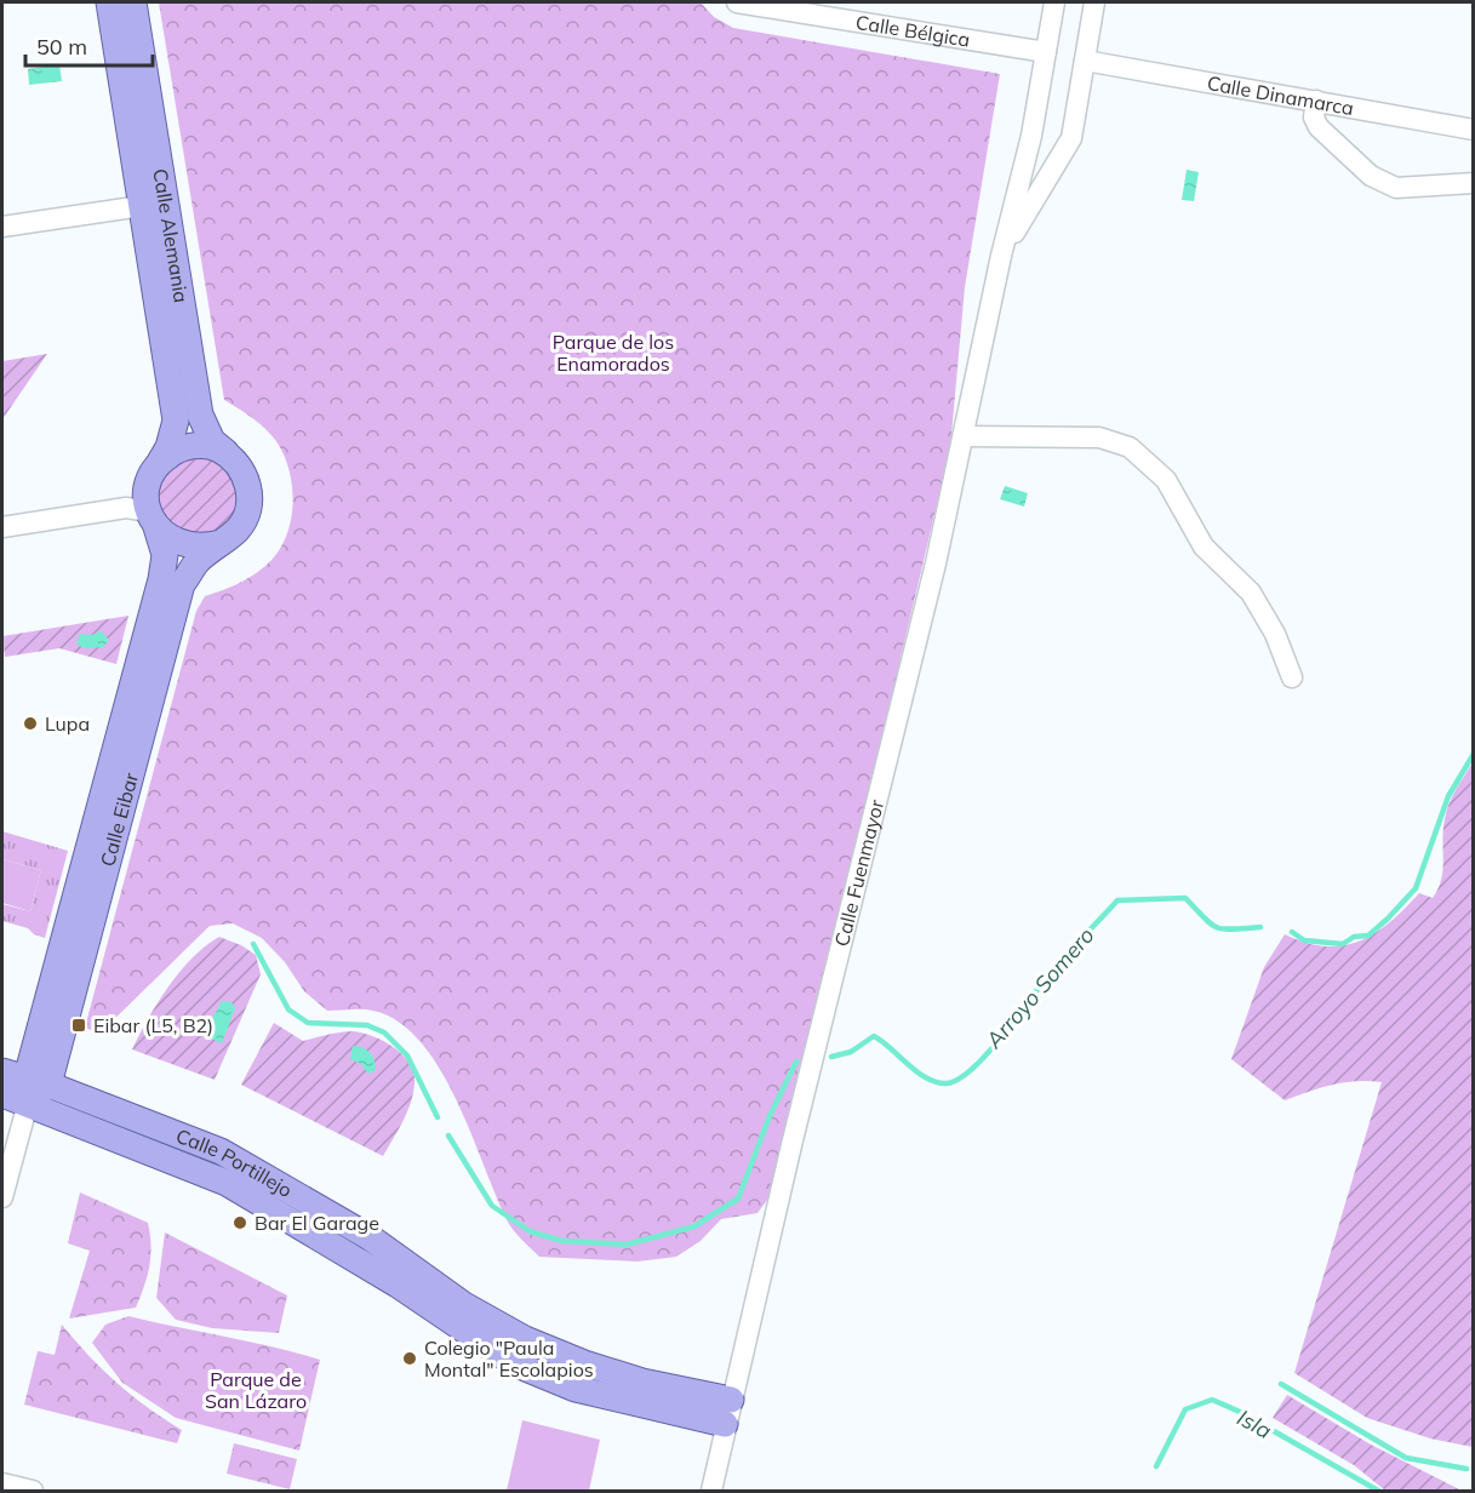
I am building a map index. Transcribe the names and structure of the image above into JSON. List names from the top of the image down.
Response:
{
  "streets": {
    "main road": ["Calle Alemania", "Calle Eibar", "Calle Portillejo"],
    "street": ["Calle Bélgica", "Calle Dinamarca", "Calle Fuenmayor"]
  },
  "crossings": [
    ["Calle Bélgica", "Calle Fuenmayor"],
    ["Calle Dinamarca", "Calle Fuenmayor"],
    ["Calle Alemania", "Calle Eibar"],
    ["Calle Eibar", "Calle Portillejo"],
    ["Calle Fuenmayor", "Calle Portillejo"]
  ],
  "water": ["Arroyo Somero", "Isla"],
  "parks": ["Parque de los Enamorados", "Parque de San Lázaro"],
  "places": {
    "other": ["Lupa", "Bar El Garage", "Colegio \"Paula Montal\" Escolapios"],
    "transit": ["Eibar (L5, B2)"]
  },
  "scale_bar": "50 m"
}
